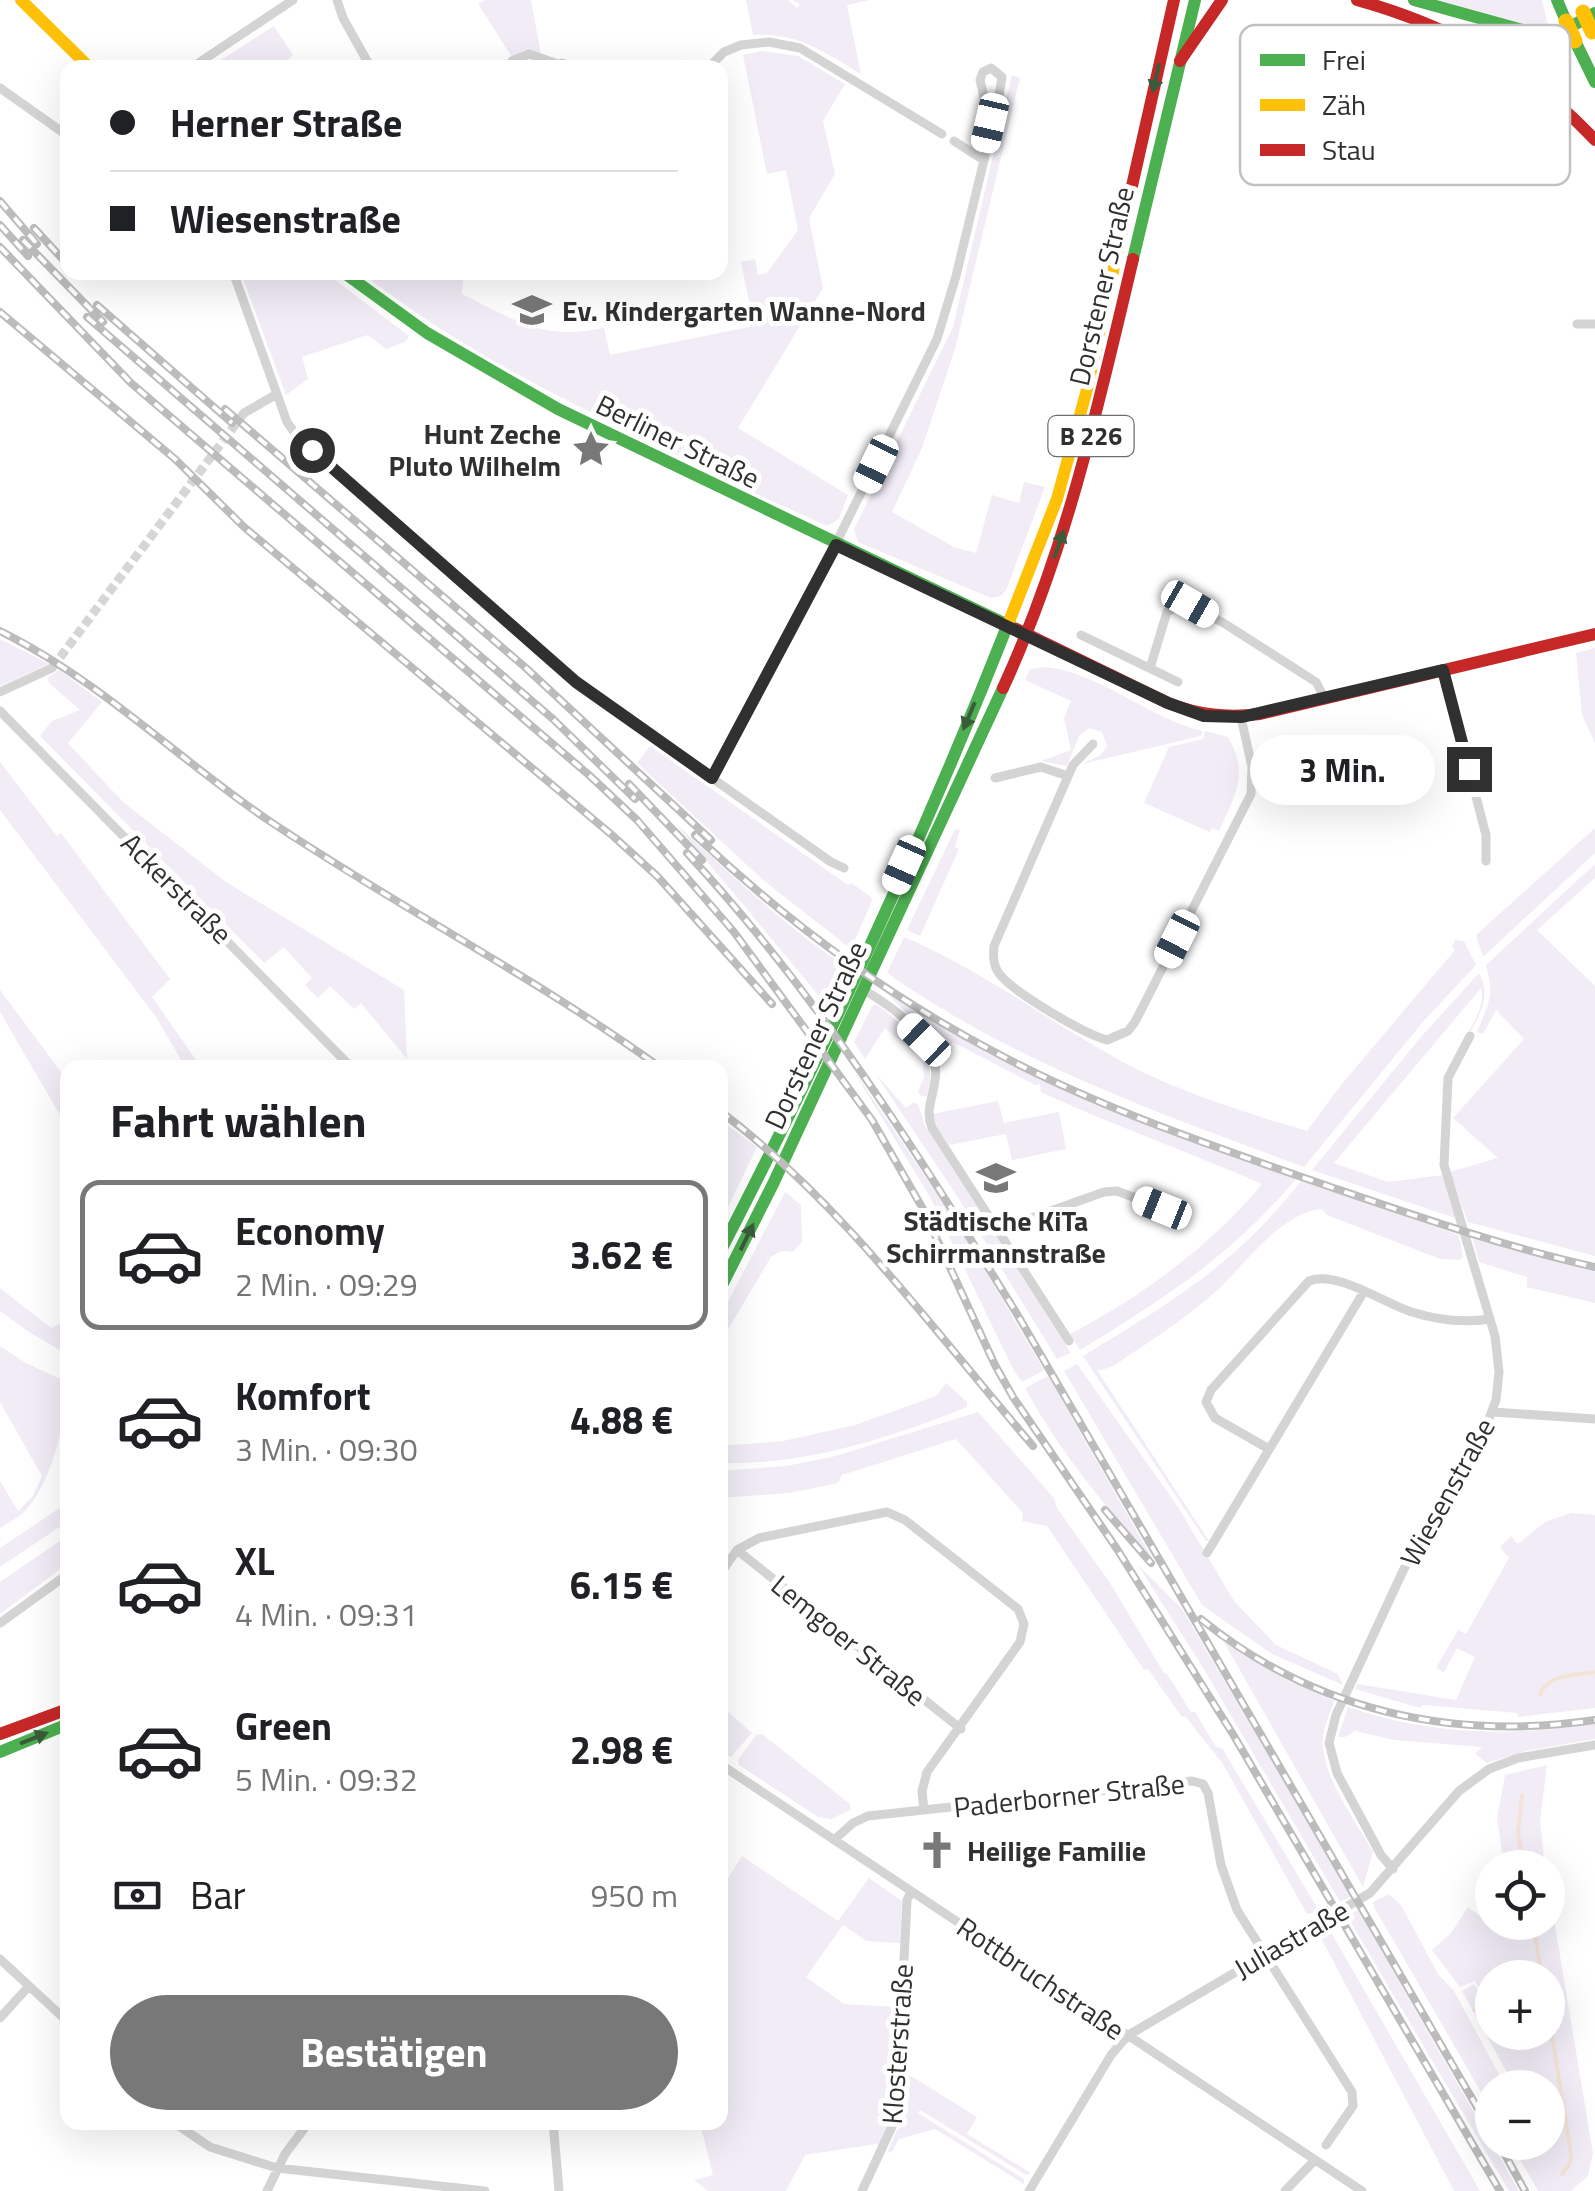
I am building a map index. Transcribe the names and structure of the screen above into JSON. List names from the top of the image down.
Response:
{
  "streets": {
    "main road": ["Dorstener Straße", "B 226", "Berliner Straße"],
    "street": [
      "Ackerstraße",
      "Wiesenstraße",
      "Lemgoer Straße",
      "Paderborner Straße",
      "Juliastraße",
      "Rottbruchstraße",
      "Klosterstraße"
    ]
  },
  "crossings": [
    ["Dorstener Straße", "Berliner Straße"],
    ["Wiesenstraße", "Juliastraße"],
    ["Paderborner Straße", "Juliastraße"],
    ["Paderborner Straße", "Rottbruchstraße"],
    ["Juliastraße", "Rottbruchstraße"],
    ["Rottbruchstraße", "Klosterstraße"]
  ],
  "places": {
    "school or university": ["Ev. Kindergarten Wanne-Nord", "Städtische KiTa Schirrmannstraße"],
    "place": ["Hunt Zeche Pluto Wilhelm"],
    "church": ["Heilige Familie"]
  },
  "legend": ["Frei", "Zäh", "Stau"],
  "page": {
    "banner": ["Herner Straße", "Wiesenstraße"],
    "bubble": "3 Min.",
    "heading": "Fahrt wählen",
    "list": [
      {
        "name": "Economy",
        "note": "2 Min. · 09:29",
        "value": "3.62 €"
      },
      {
        "name": "Komfort",
        "note": "3 Min. · 09:30",
        "value": "4.88 €"
      },
      {
        "name": "XL",
        "note": "4 Min. · 09:31",
        "value": "6.15 €"
      },
      {
        "name": "Green",
        "note": "5 Min. · 09:32",
        "value": "2.98 €"
      }
    ],
    "pay": ["Bar", "950 m"],
    "map_buttons": ["+", "−"],
    "buttons": "Bestätigen"
  }
}
